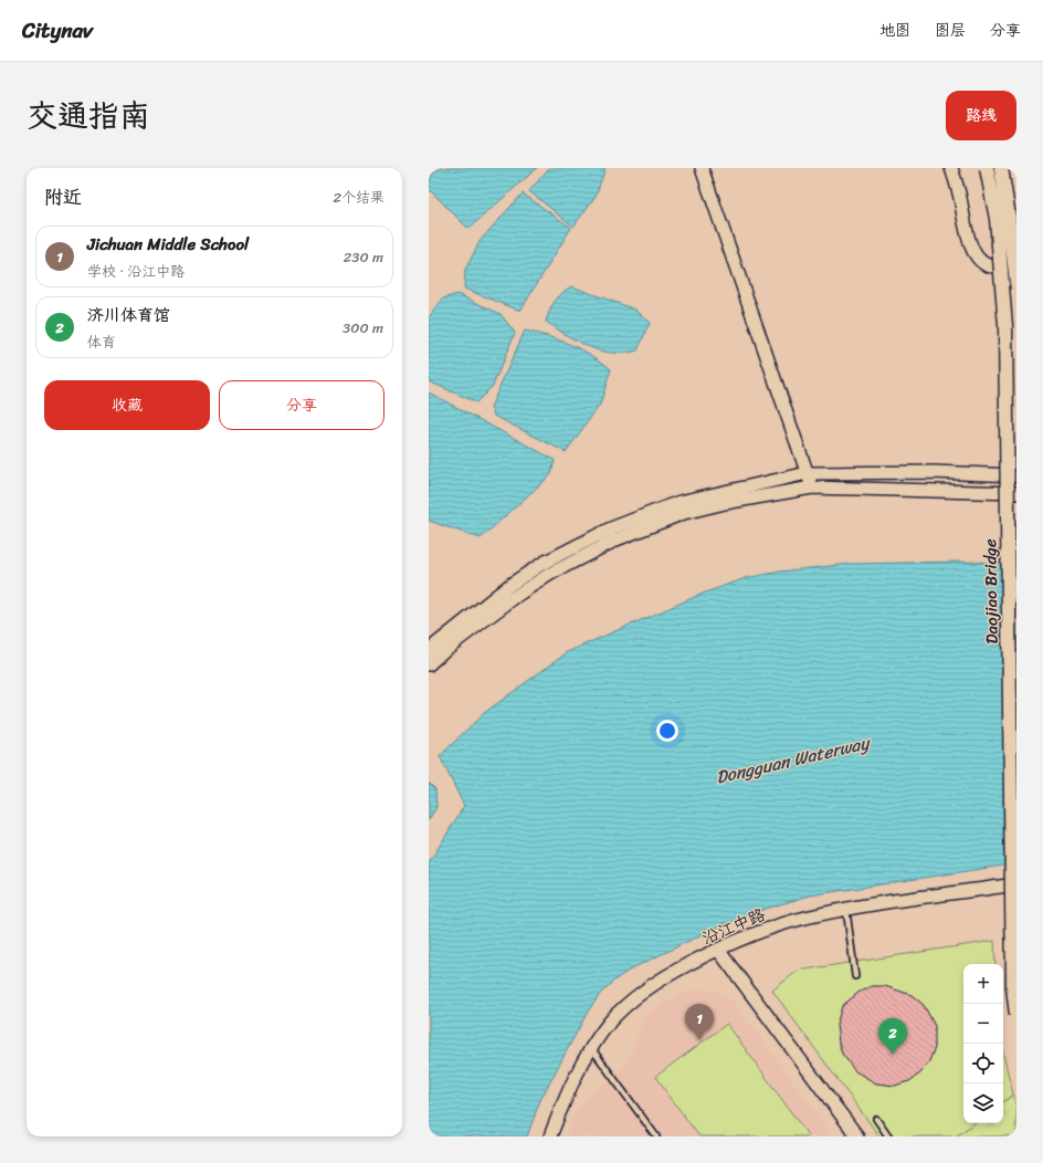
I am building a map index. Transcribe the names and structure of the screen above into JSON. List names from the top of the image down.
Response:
{
  "streets": {
    "main road": ["Daojiao Bridge"],
    "street": ["沿江中路"]
  },
  "water": ["Dongguan Waterway"],
  "page": {
    "header": "Citynav",
    "nav": ["地图", "图层", "分享"],
    "title": "交通指南",
    "buttons": [
      "路线",
      ["收藏", "分享"]
    ],
    "heading": ["附近", "2个结果"],
    "list": [
      {
        "mark": "1",
        "name": "Jichuan Middle School",
        "note": "学校 · 沿江中路",
        "value": "230 m"
      },
      {
        "mark": "2",
        "name": "济川体育馆",
        "note": "体育",
        "value": "300 m"
      }
    ],
    "map_buttons": ["+", "−"],
    "pins": ["1", "2"]
  }
}
